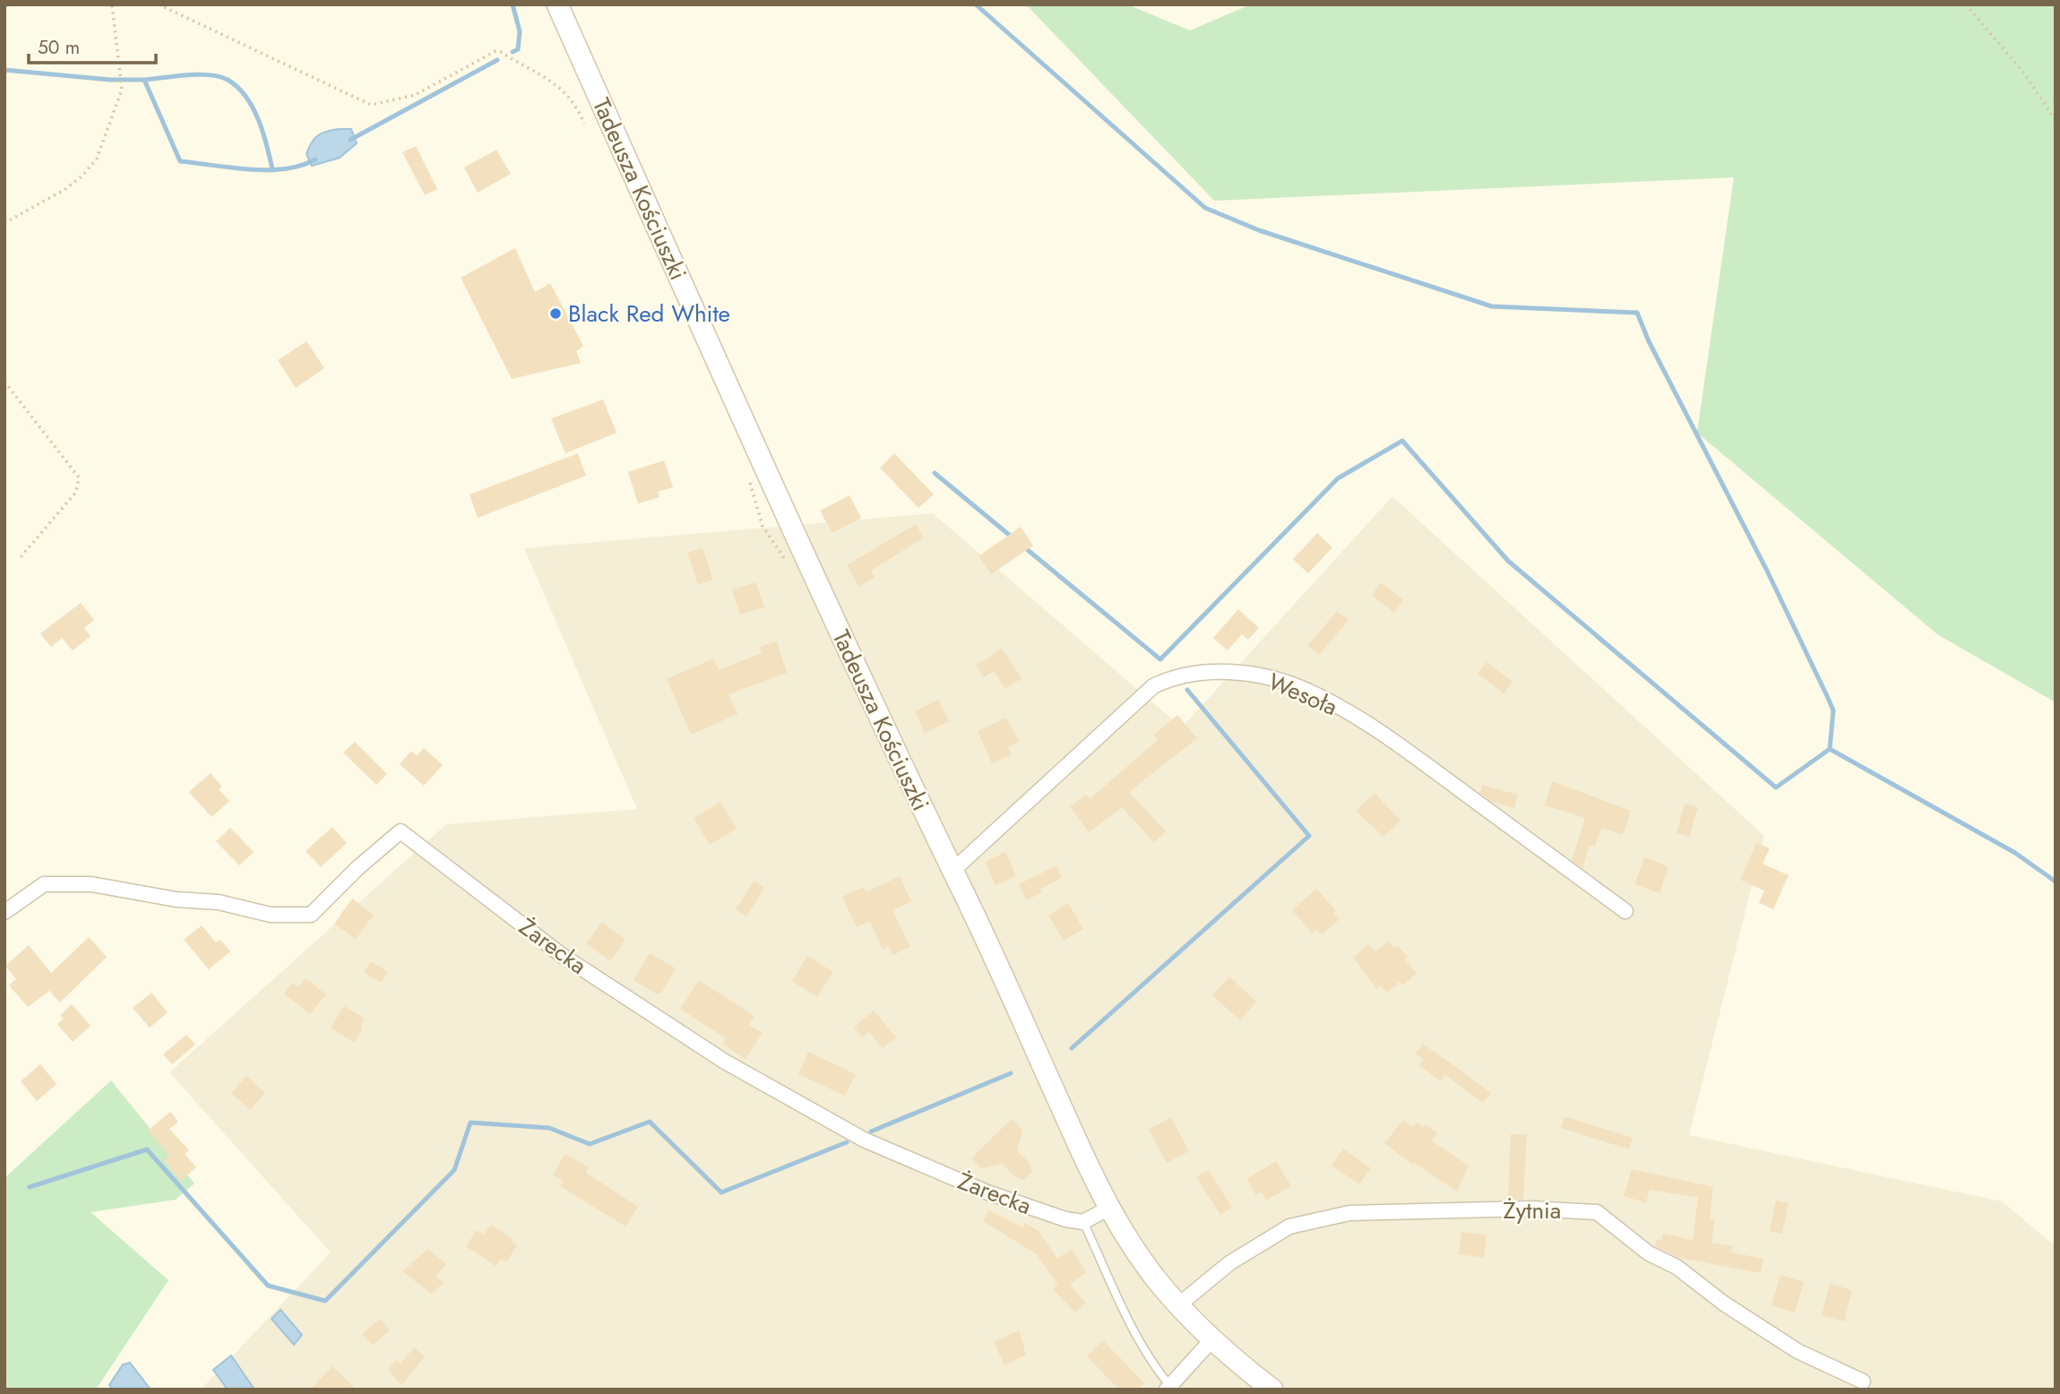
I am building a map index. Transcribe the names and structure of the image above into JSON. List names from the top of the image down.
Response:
{
  "streets": {
    "main road": ["Tadeusza Kościuszki"],
    "street": ["Wesoła", "Żarecka", "Żytnia"]
  },
  "crossings": [
    ["Tadeusza Kościuszki", "Wesoła"],
    ["Tadeusza Kościuszki", "Żytnia"]
  ],
  "places": ["Black Red White"],
  "scale_bar": "50 m"
}
